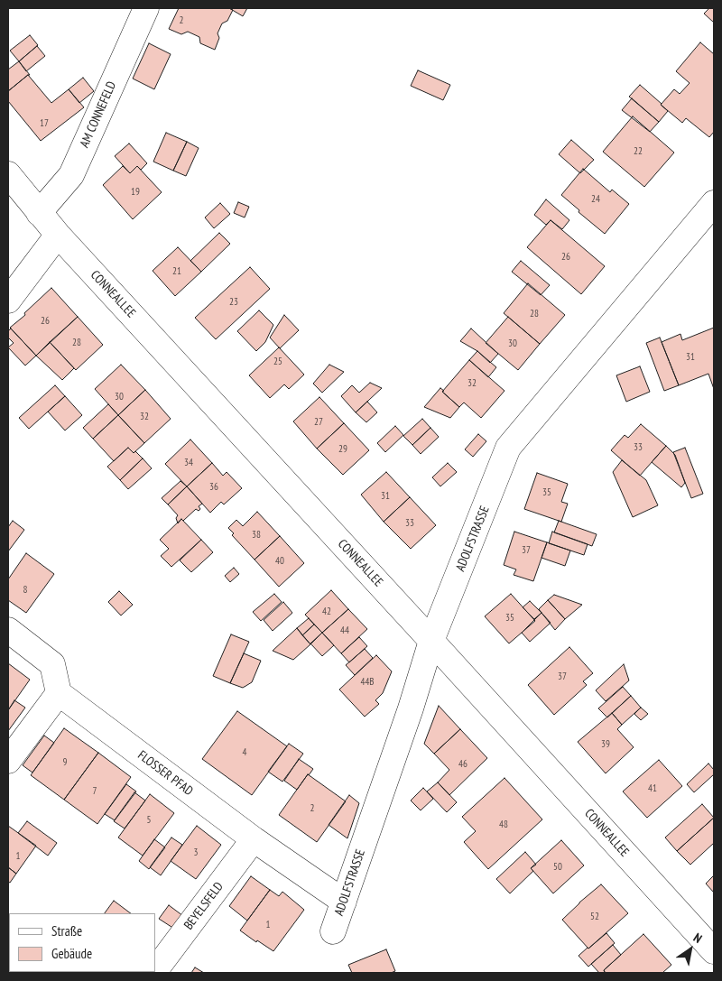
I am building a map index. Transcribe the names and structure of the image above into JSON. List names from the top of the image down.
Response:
{
  "streets": {
    "street": [
      "AM CONNEFELD",
      "CONNEALLEE",
      "ADOLFSTRASSE",
      "FLOSSER PFAD",
      "BEYELSFELD"
    ]
  },
  "crossings": [
    ["AM CONNEFELD", "CONNEALLEE"],
    ["CONNEALLEE", "ADOLFSTRASSE"],
    ["ADOLFSTRASSE", "FLOSSER PFAD"],
    ["FLOSSER PFAD", "BEYELSFELD"]
  ],
  "house_numbers": [
    "2",
    "17",
    "22",
    "19",
    "24",
    "26",
    "21",
    "23",
    "28",
    "26",
    "28",
    "30",
    "31",
    "25",
    "32",
    "30",
    "32",
    "27",
    "33",
    "29",
    "34",
    "36",
    "35",
    "31",
    "33",
    "38",
    "37",
    "40",
    "8",
    "42",
    "35",
    "44",
    "37",
    "44B",
    "39",
    "4",
    "9",
    "46",
    "41",
    "7",
    "2",
    "5",
    "48",
    "3",
    "1",
    "50",
    "52",
    "1"
  ],
  "legend": ["Straße", "Gebäude"],
  "north": "top right"
}
